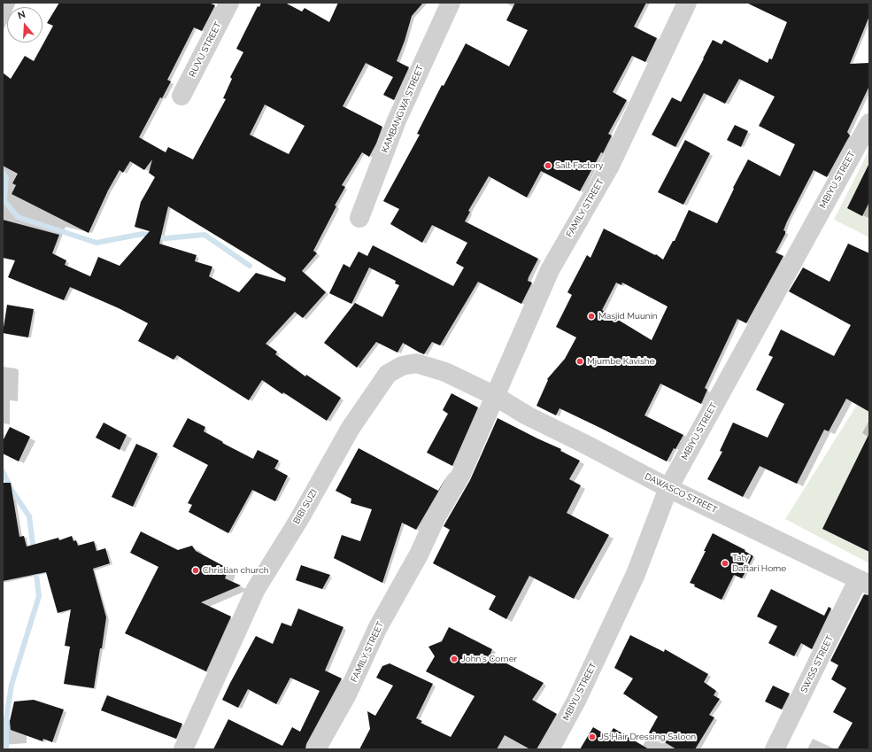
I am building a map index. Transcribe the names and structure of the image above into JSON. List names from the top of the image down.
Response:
{
  "streets": {
    "street": [
      "RUVU STREET",
      "KAMBANGWA STREET",
      "MBIYU STREET",
      "FAMILY STREET",
      "DAWASCO STREET",
      "BIBI SUZI",
      "SWISS STREET"
    ]
  },
  "crossings": [
    ["MBIYU STREET", "DAWASCO STREET"],
    ["FAMILY STREET", "DAWASCO STREET"],
    ["FAMILY STREET", "BIBI SUZI"],
    ["DAWASCO STREET", "BIBI SUZI"],
    ["DAWASCO STREET", "SWISS STREET"]
  ],
  "places": [
    "Salt Factory",
    "Masjid Muunin",
    "Mjumbe Kavishe",
    "Taty Daftari Home",
    "Christian church",
    "John's Corner",
    "JS Hair Dressing Saloon"
  ],
  "north": "top"
}
